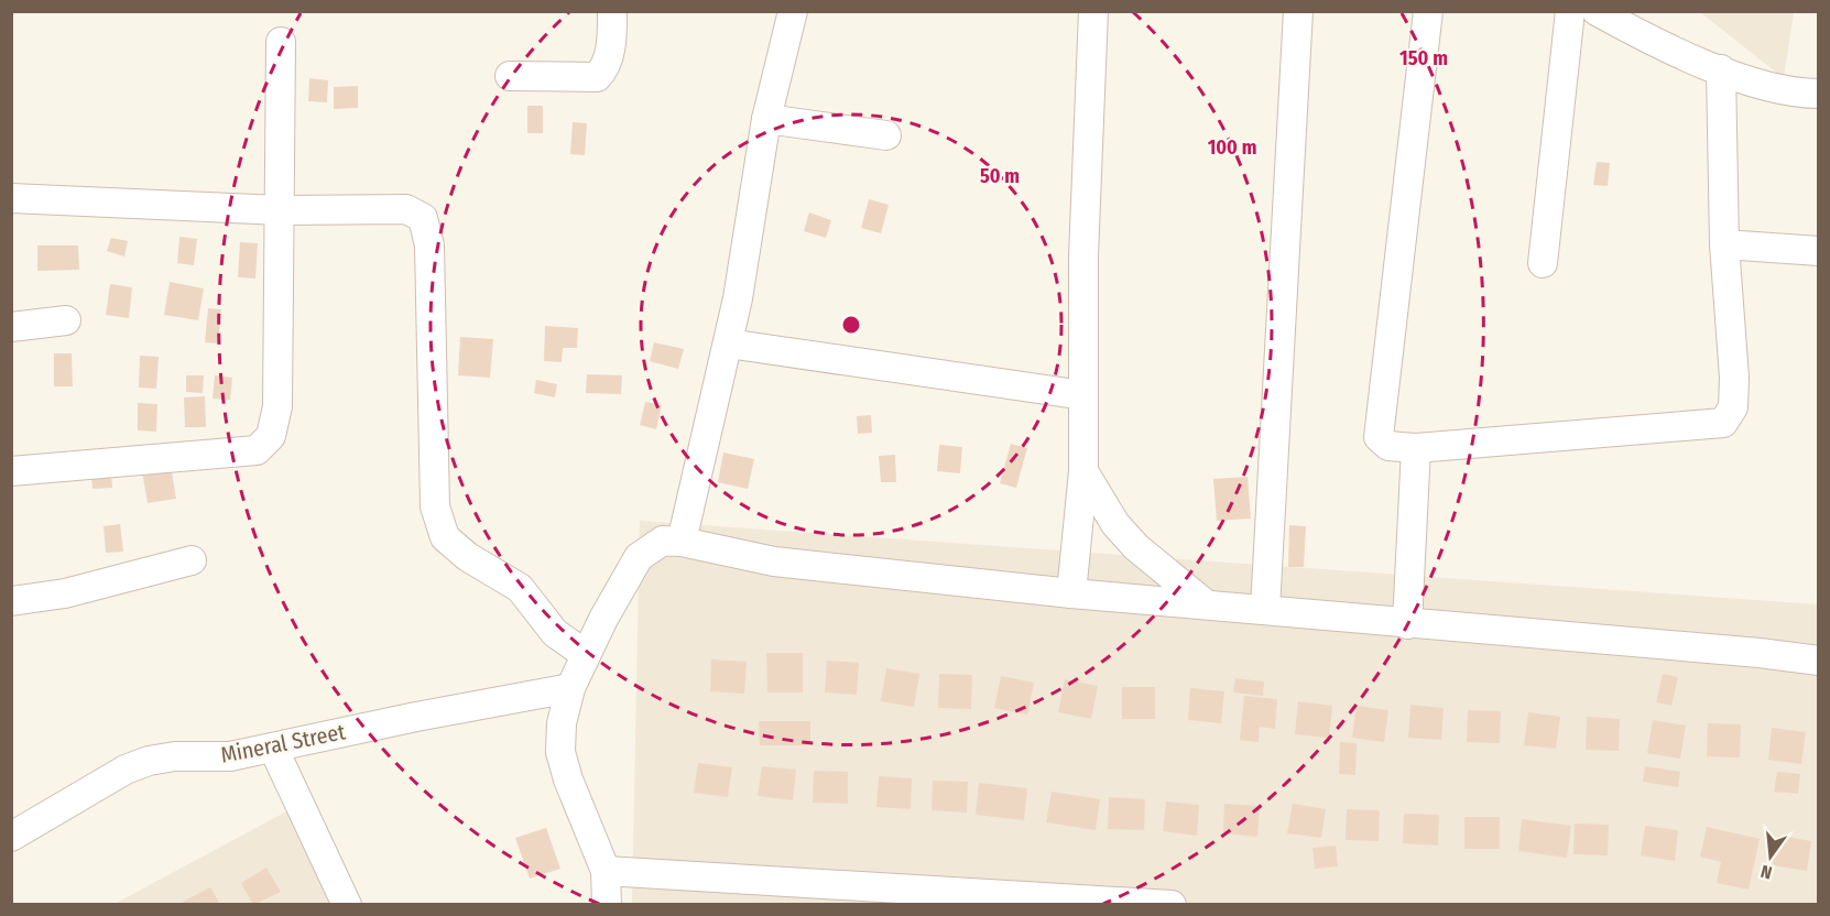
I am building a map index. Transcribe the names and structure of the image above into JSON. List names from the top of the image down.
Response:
{
  "streets": {
    "street": ["Mineral Street"]
  },
  "north": "bottom",
  "rings": ["150 m", "100 m", "50 m"]
}
